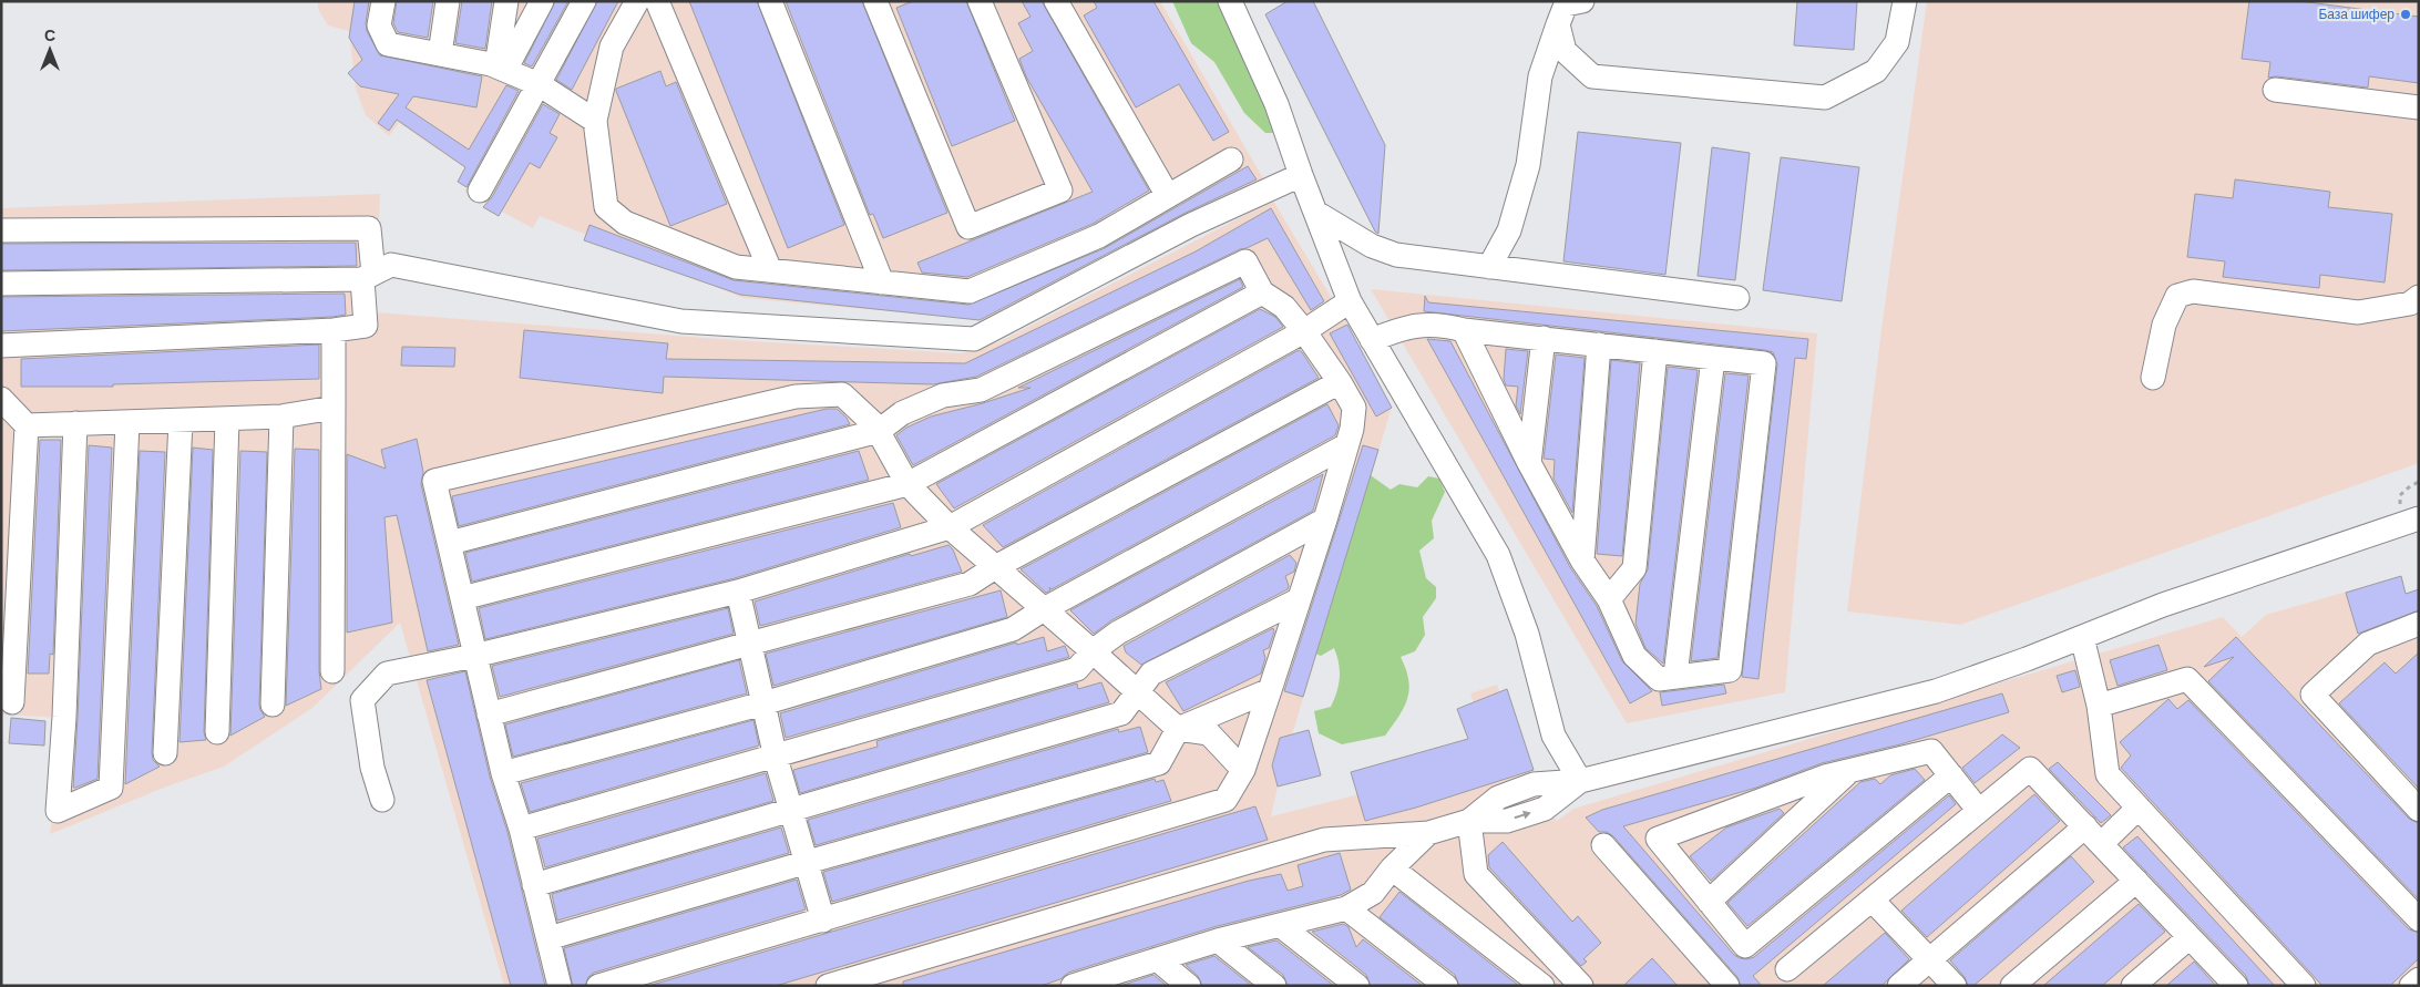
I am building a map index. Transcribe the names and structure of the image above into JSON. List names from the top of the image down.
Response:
{
  "places": ["База шифер"],
  "north": "top"
}
